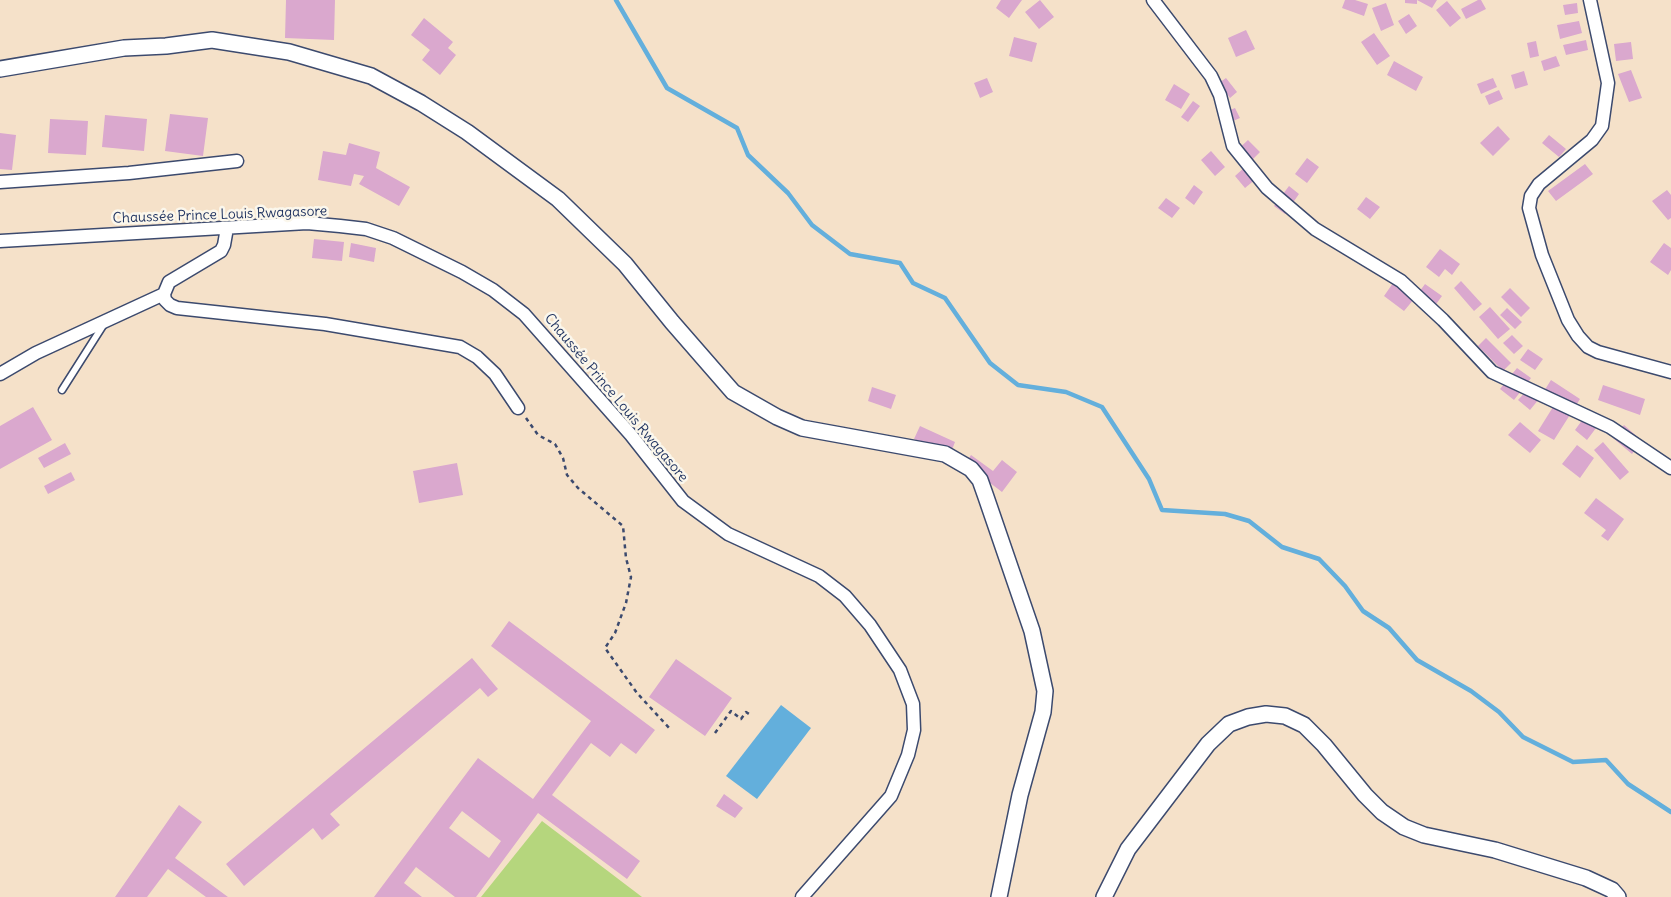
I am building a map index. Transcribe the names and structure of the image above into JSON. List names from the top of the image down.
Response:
{
  "streets": {
    "street": ["Chaussée Prince Louis Rwagasore"]
  }
}
